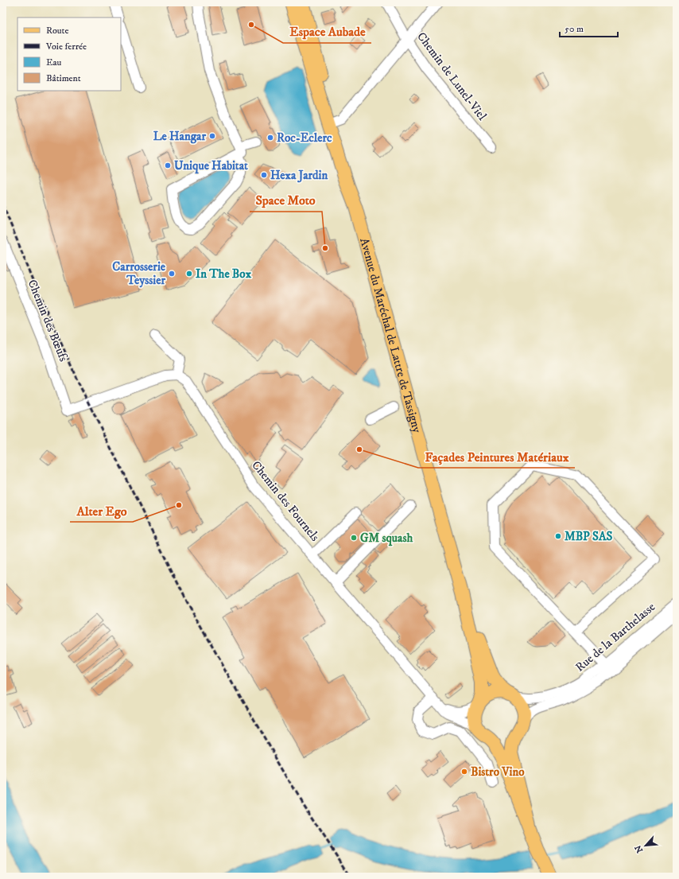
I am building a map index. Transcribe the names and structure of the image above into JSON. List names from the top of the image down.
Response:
{
  "streets": {
    "main road": ["Avenue du Maréchal de Lattre de Tassigny"],
    "street": [
      "Chemin de Lunel-Viel",
      "Chemin des Bœufs",
      "Chemin des Fournels",
      "Rue de la Barthelasse"
    ]
  },
  "crossings": [
    ["Chemin des Bœufs", "Chemin des Fournels"],
    ["Avenue du Maréchal de Lattre de Tassigny", "Chemin des Fournels"],
    ["Avenue du Maréchal de Lattre de Tassigny", "Rue de la Barthelasse"],
    ["Chemin des Fournels", "Rue de la Barthelasse"]
  ],
  "places": [
    "Espace Aubade",
    "Le Hangar",
    "Roc-Eclerc",
    "Unique Habitat",
    "Hexa Jardin",
    "Space Moto",
    "Carrosserie Teyssier",
    "In The Box",
    "Façades Peintures Matériaux",
    "Alter Ego",
    "MBP SAS",
    "GM squash",
    "Bistro Vino"
  ],
  "legend": [
    "Route",
    "Voie ferrée",
    "Eau",
    "Bâtiment"
  ],
  "scale_bar": "50 m",
  "north": "bottom left"
}
